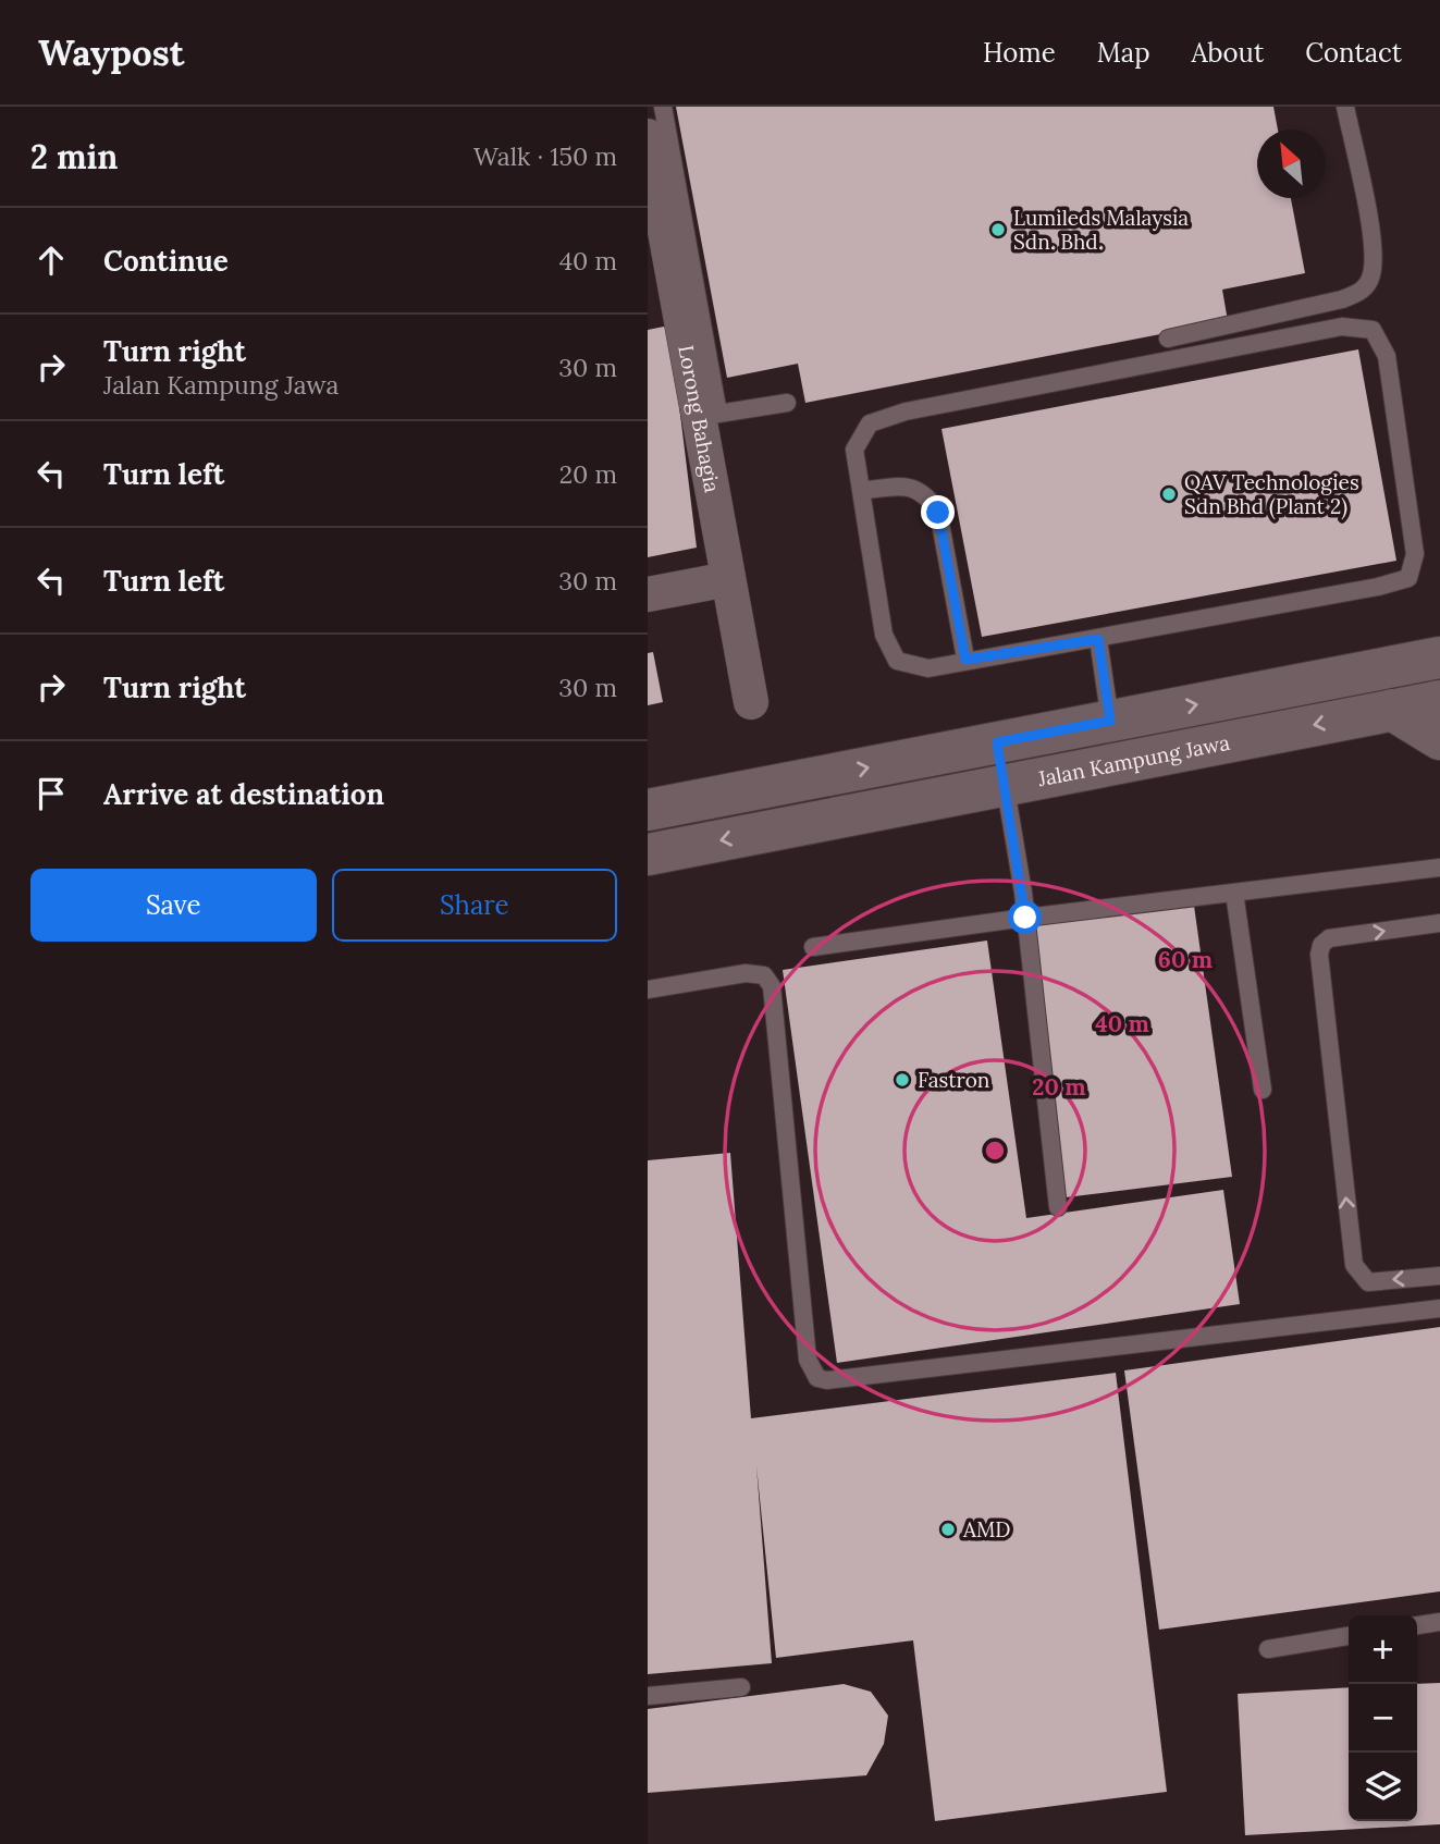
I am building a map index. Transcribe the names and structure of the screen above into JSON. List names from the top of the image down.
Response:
{
  "streets": {
    "street": ["Lorong Bahagia", "Jalan Kampung Jawa"]
  },
  "places": [
    "Lumileds Malaysia Sdn. Bhd.",
    "QAV Technologies Sdn Bhd (Plant 2)",
    "Fastron",
    "AMD"
  ],
  "north": "top left",
  "page": {
    "header": "Waypost",
    "nav": [
      "Home",
      "Map",
      "About",
      "Contact"
    ],
    "heading": ["2 min", "Walk · 150 m"],
    "list": [
      ["Continue", "40 m"],
      ["Turn right", "Jalan Kampung Jawa", "30 m"],
      ["Turn left", "20 m"],
      ["Turn left", "30 m"],
      ["Turn right", "30 m"],
      "Arrive at destination"
    ],
    "buttons": ["Save", "Share"],
    "map_buttons": ["+", "−"]
  },
  "rings": ["60 m", "40 m", "20 m"]
}
